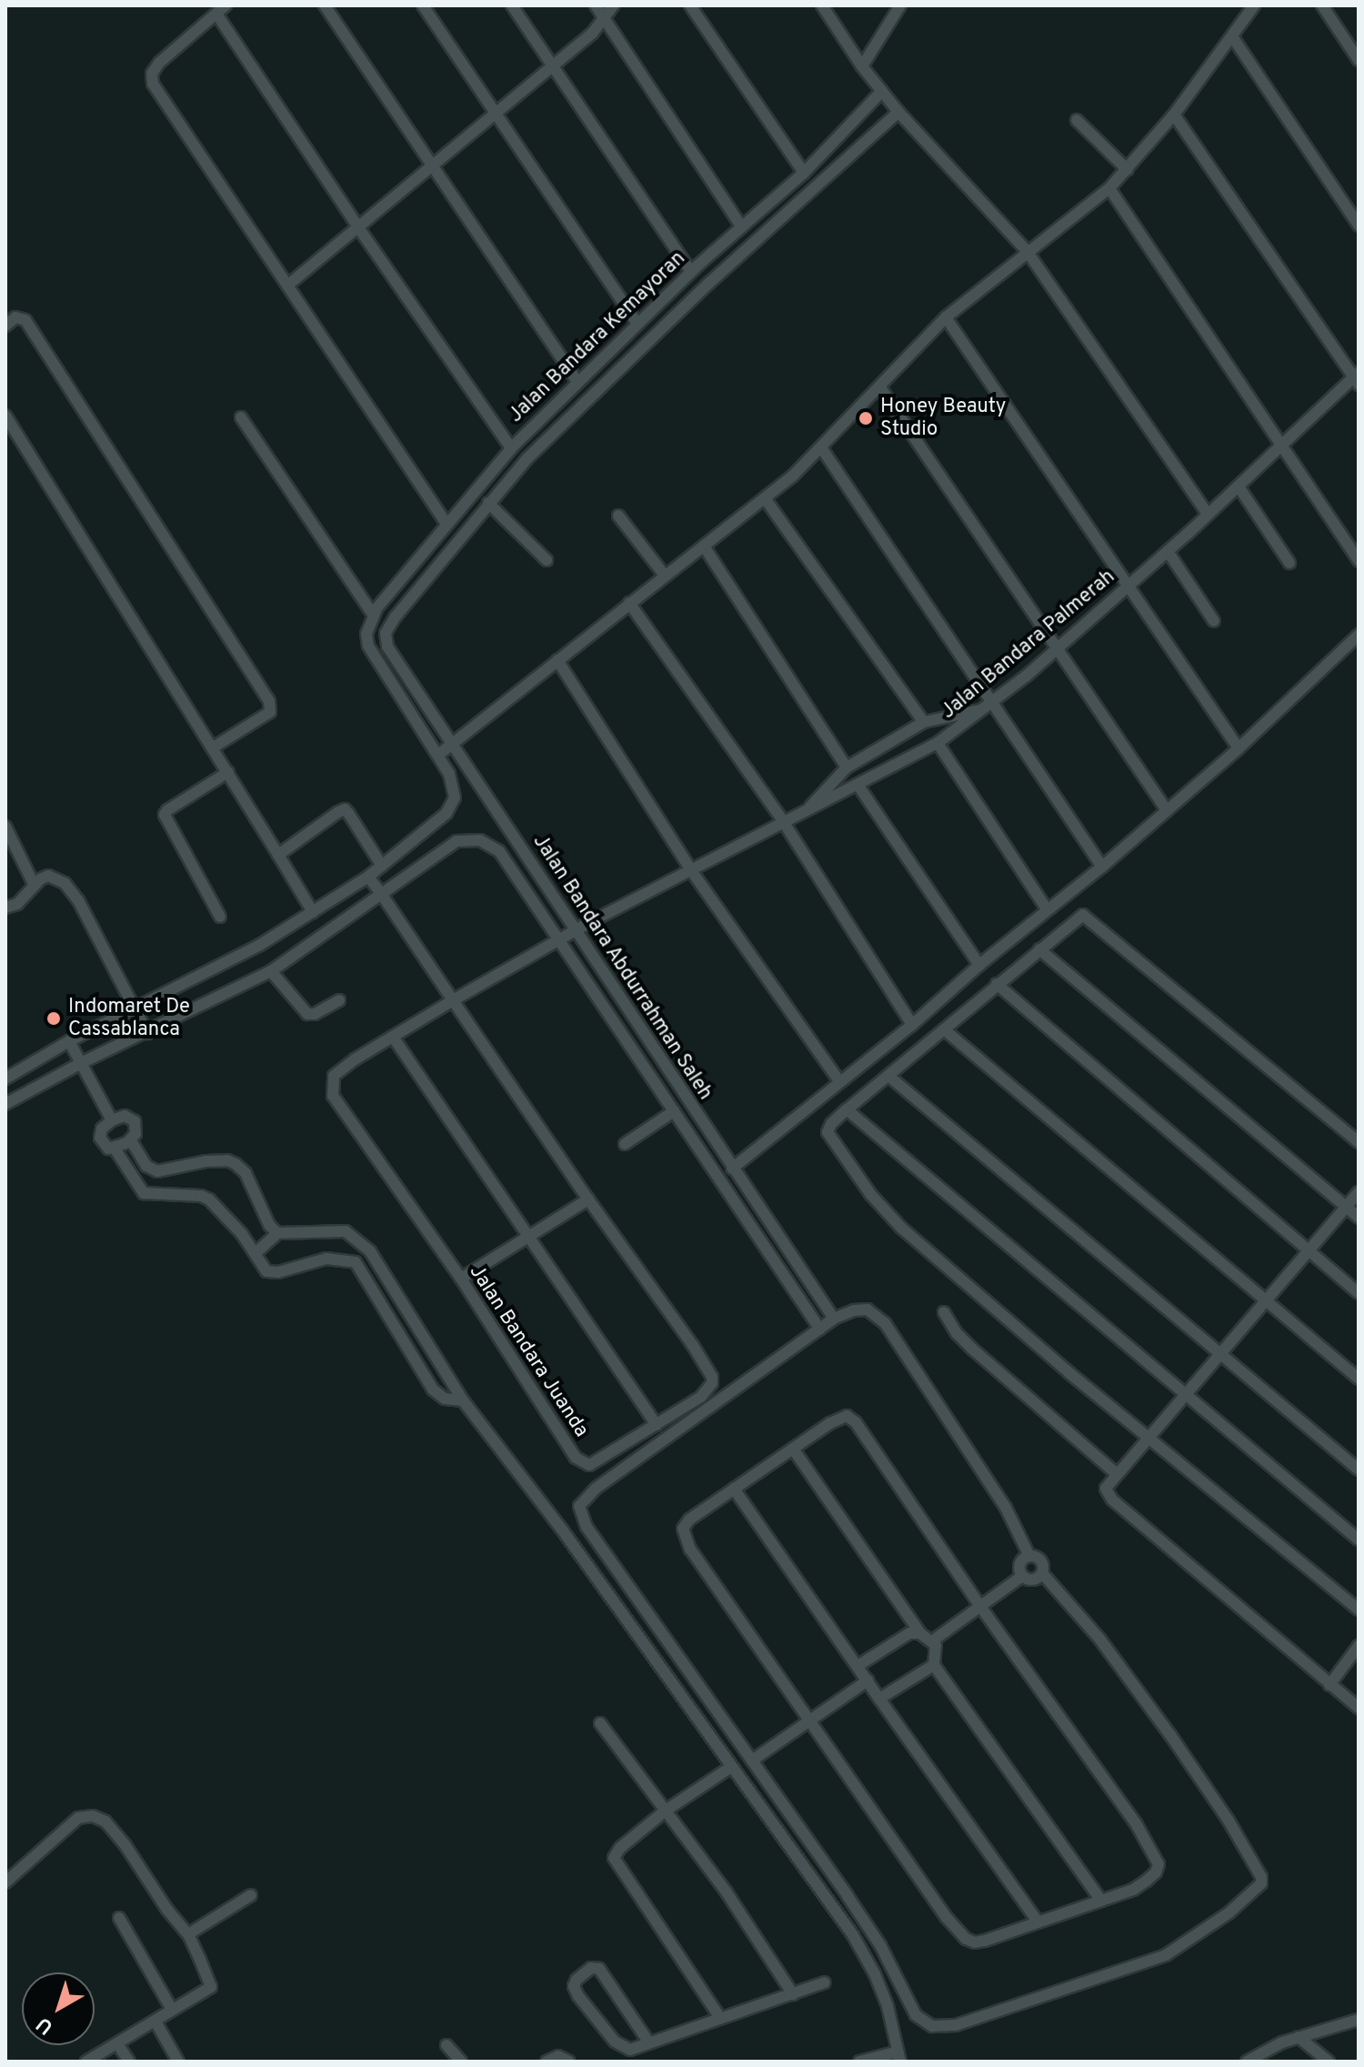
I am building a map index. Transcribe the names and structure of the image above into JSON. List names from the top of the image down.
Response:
{
  "streets": {
    "street": [
      "Jalan Bandara Kemayoran",
      "Jalan Bandara Palmerah",
      "Jalan Bandara Abdurrahman Saleh",
      "Jalan Bandara Juanda"
    ]
  },
  "crossings": [
    ["Jalan Bandara Kemayoran", "Jalan Bandara Abdurrahman Saleh"],
    ["Jalan Bandara Palmerah", "Jalan Bandara Abdurrahman Saleh"],
    ["Jalan Bandara Palmerah", "Jalan Bandara Juanda"],
    ["Jalan Bandara Abdurrahman Saleh", "Jalan Bandara Juanda"]
  ],
  "places": ["Honey Beauty Studio", "Indomaret De Cassablanca"],
  "north": "bottom left"
}
